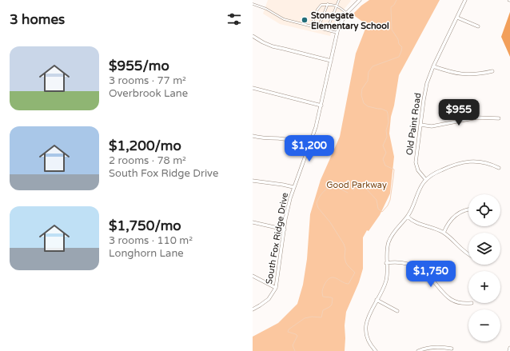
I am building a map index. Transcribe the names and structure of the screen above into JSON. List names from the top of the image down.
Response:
{
  "streets": {
    "street": ["Old Paint Road", "South Fox Ridge Drive"]
  },
  "parks": ["Good Parkway"],
  "places": ["Stonegate Elementary School"],
  "page": {
    "heading": "3 homes",
    "list": [
      {
        "name": "$955/mo",
        "note": "3 rooms · 77 m² · Overbrook Lane"
      },
      {
        "name": "$1,200/mo",
        "note": "2 rooms · 78 m² · South Fox Ridge Drive"
      },
      {
        "name": "$1,750/mo",
        "note": "3 rooms · 110 m² · Longhorn Lane"
      }
    ],
    "price": ["$955", "$1,200", "$1,750"],
    "map_buttons": ["+", "−"]
  }
}
